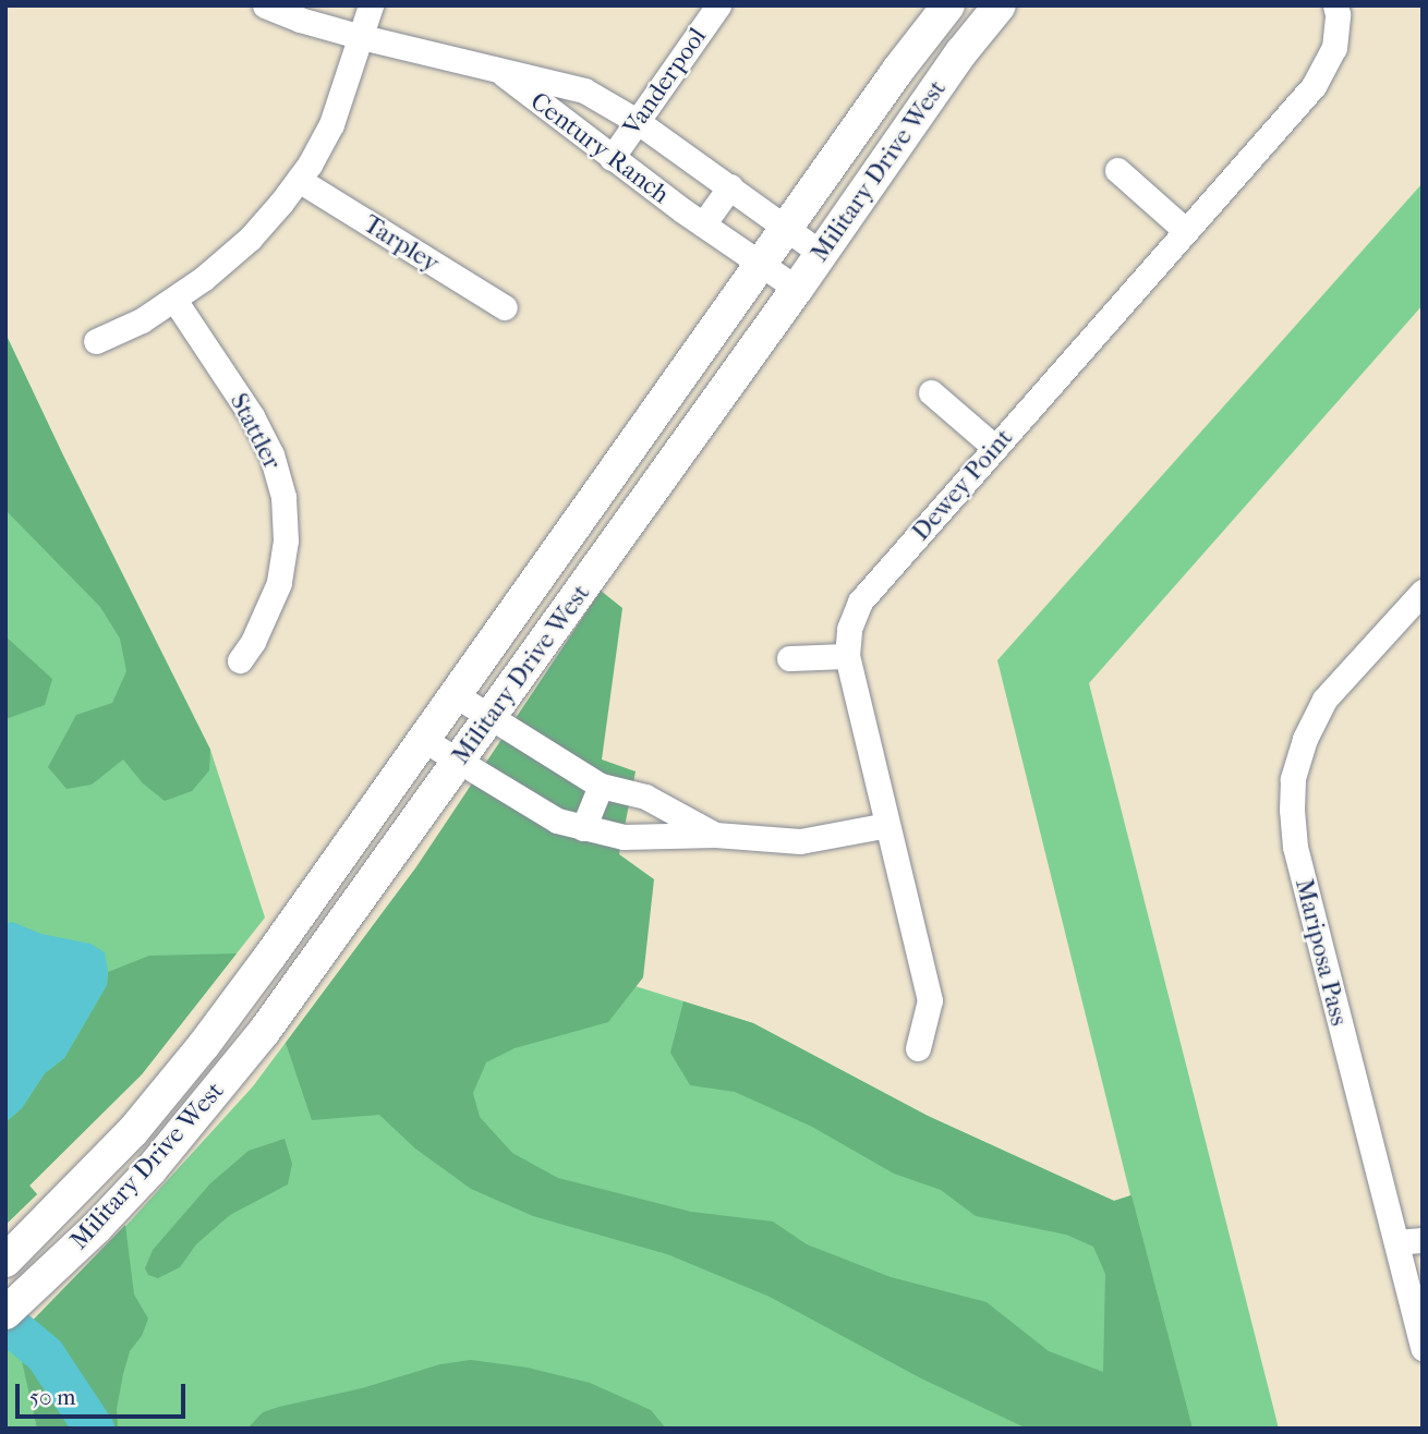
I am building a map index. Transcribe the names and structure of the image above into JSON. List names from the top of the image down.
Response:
{
  "streets": {
    "main road": ["Military Drive West"],
    "street": [
      "Vanderpool",
      "Century Ranch",
      "Tarpley",
      "Stattler",
      "Dewey Point",
      "Mariposa Pass"
    ]
  },
  "crossings": [
    ["Vanderpool", "Century Ranch"],
    ["Century Ranch", "Military Drive West"]
  ],
  "scale_bar": "50 m"
}
